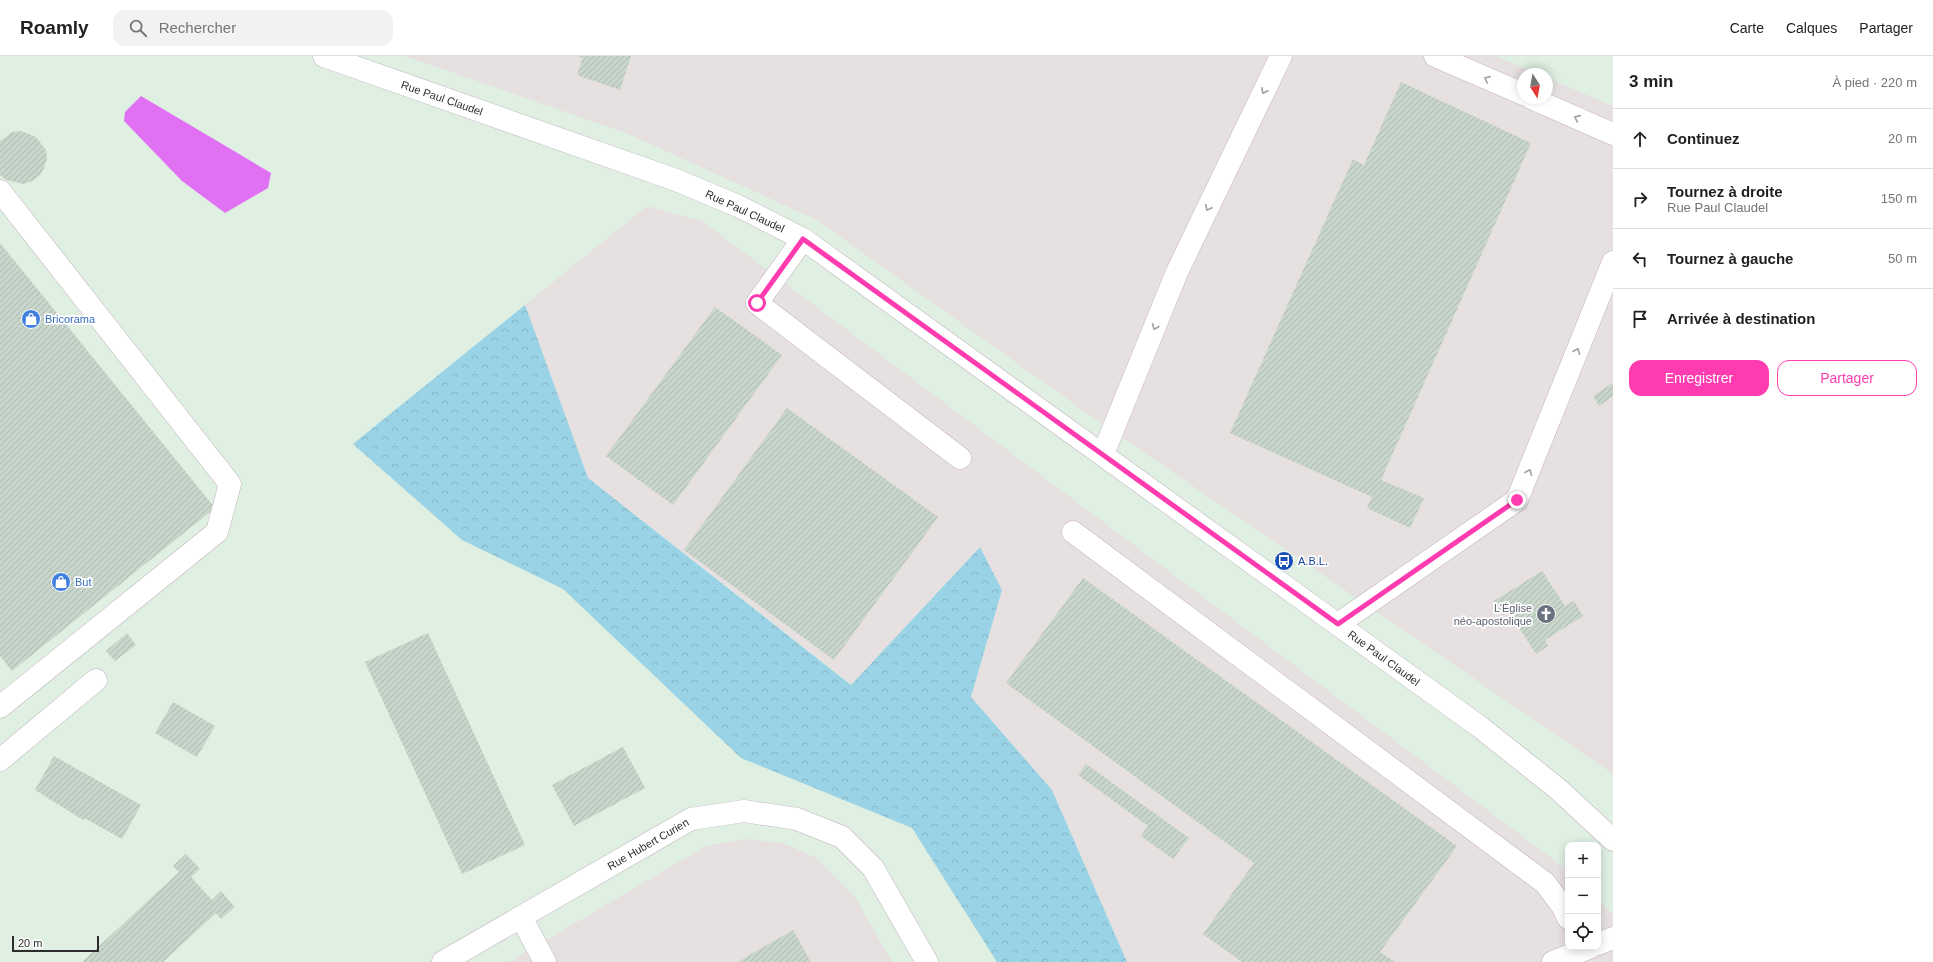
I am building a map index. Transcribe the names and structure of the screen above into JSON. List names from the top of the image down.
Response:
{
  "streets": {
    "street": ["Rue Paul Claudel", "Rue Hubert Curien"]
  },
  "places": {
    "shop": ["Bricorama", "But"],
    "bus stop": ["A.B.L."],
    "church": ["L’Église néo-apostolique"]
  },
  "scale_bar": "20 m",
  "north": "bottom",
  "page": {
    "header": "Roamly",
    "search": "Rechercher",
    "nav": ["Carte", "Calques", "Partager"],
    "heading": ["3 min", "À pied · 220 m"],
    "list": [
      ["Continuez", "20 m"],
      ["Tournez à droite", "Rue Paul Claudel", "150 m"],
      ["Tournez à gauche", "50 m"],
      "Arrivée à destination"
    ],
    "buttons": ["Enregistrer", "Partager"],
    "map_buttons": ["+", "−"],
    "scale": "20 m"
  }
}
